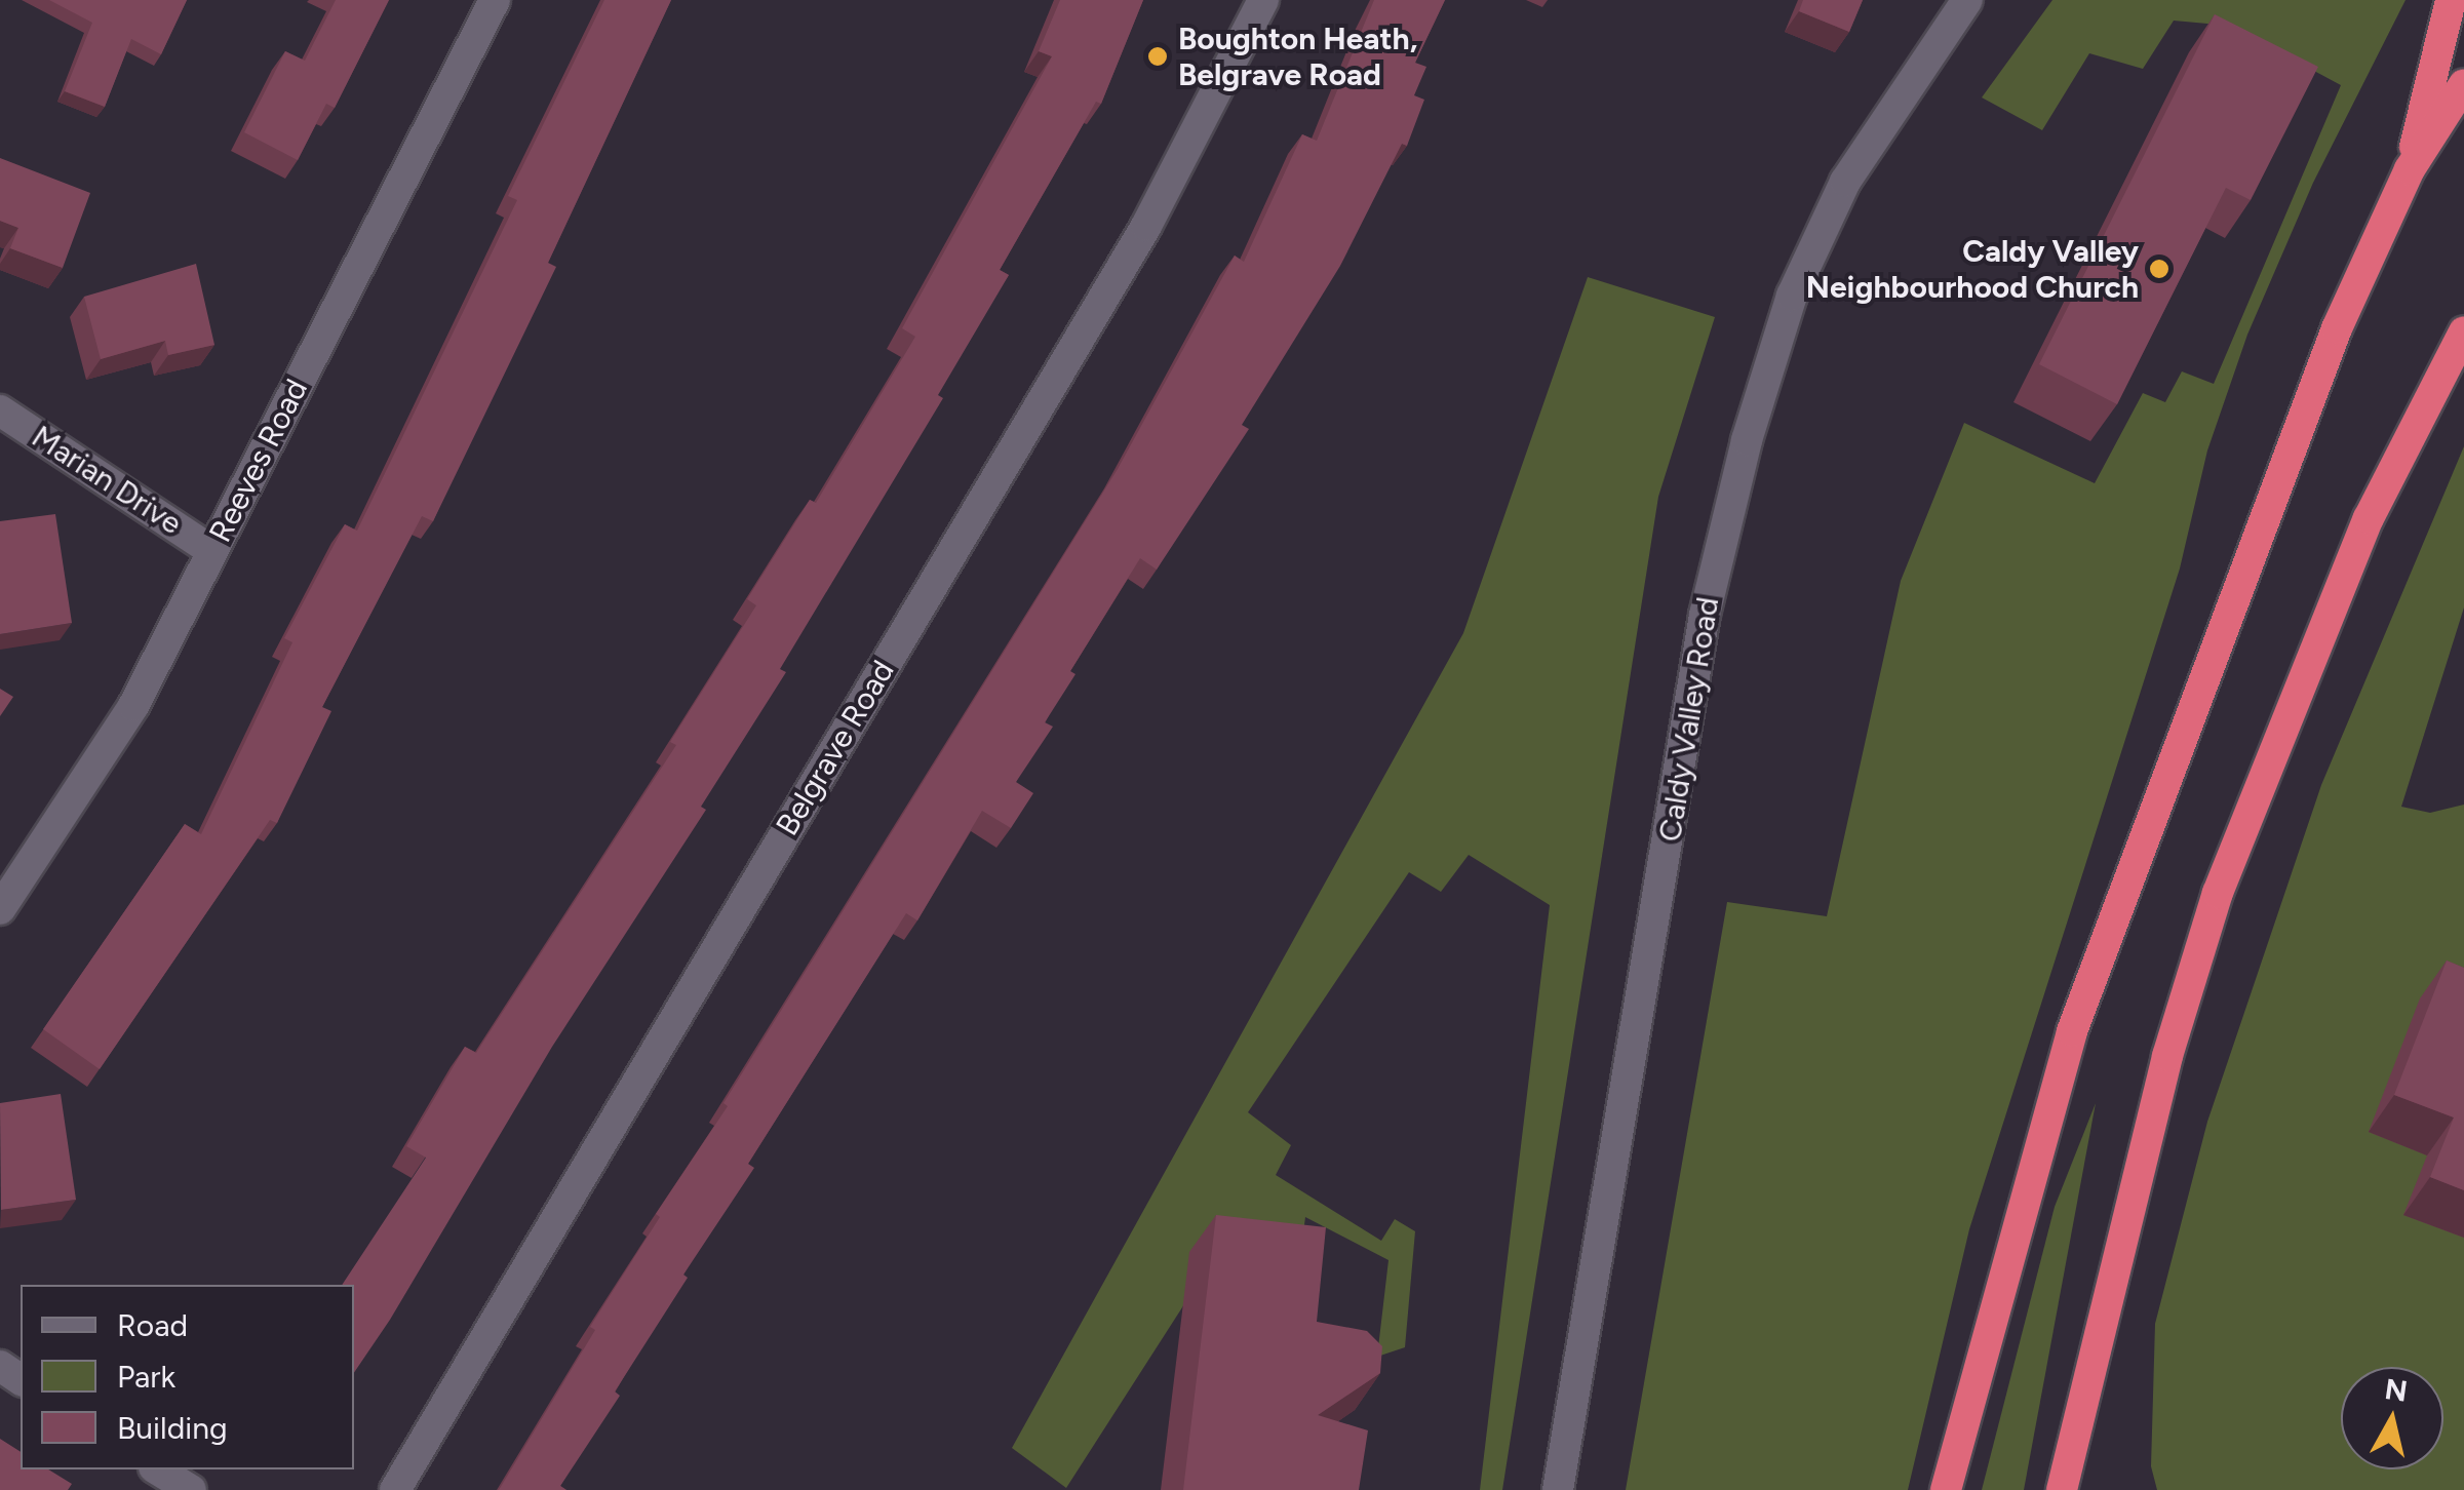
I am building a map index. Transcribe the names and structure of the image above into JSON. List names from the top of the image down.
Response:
{
  "streets": {
    "street": [
      "Reeves Road",
      "Marian Drive",
      "Caldy Valley Road",
      "Belgrave Road"
    ]
  },
  "crossings": [
    ["Reeves Road", "Marian Drive"]
  ],
  "places": ["Boughton Heath, Belgrave Road", "Caldy Valley Neighbourhood Church"],
  "legend": ["Road", "Park", "Building"],
  "north": "top"
}
